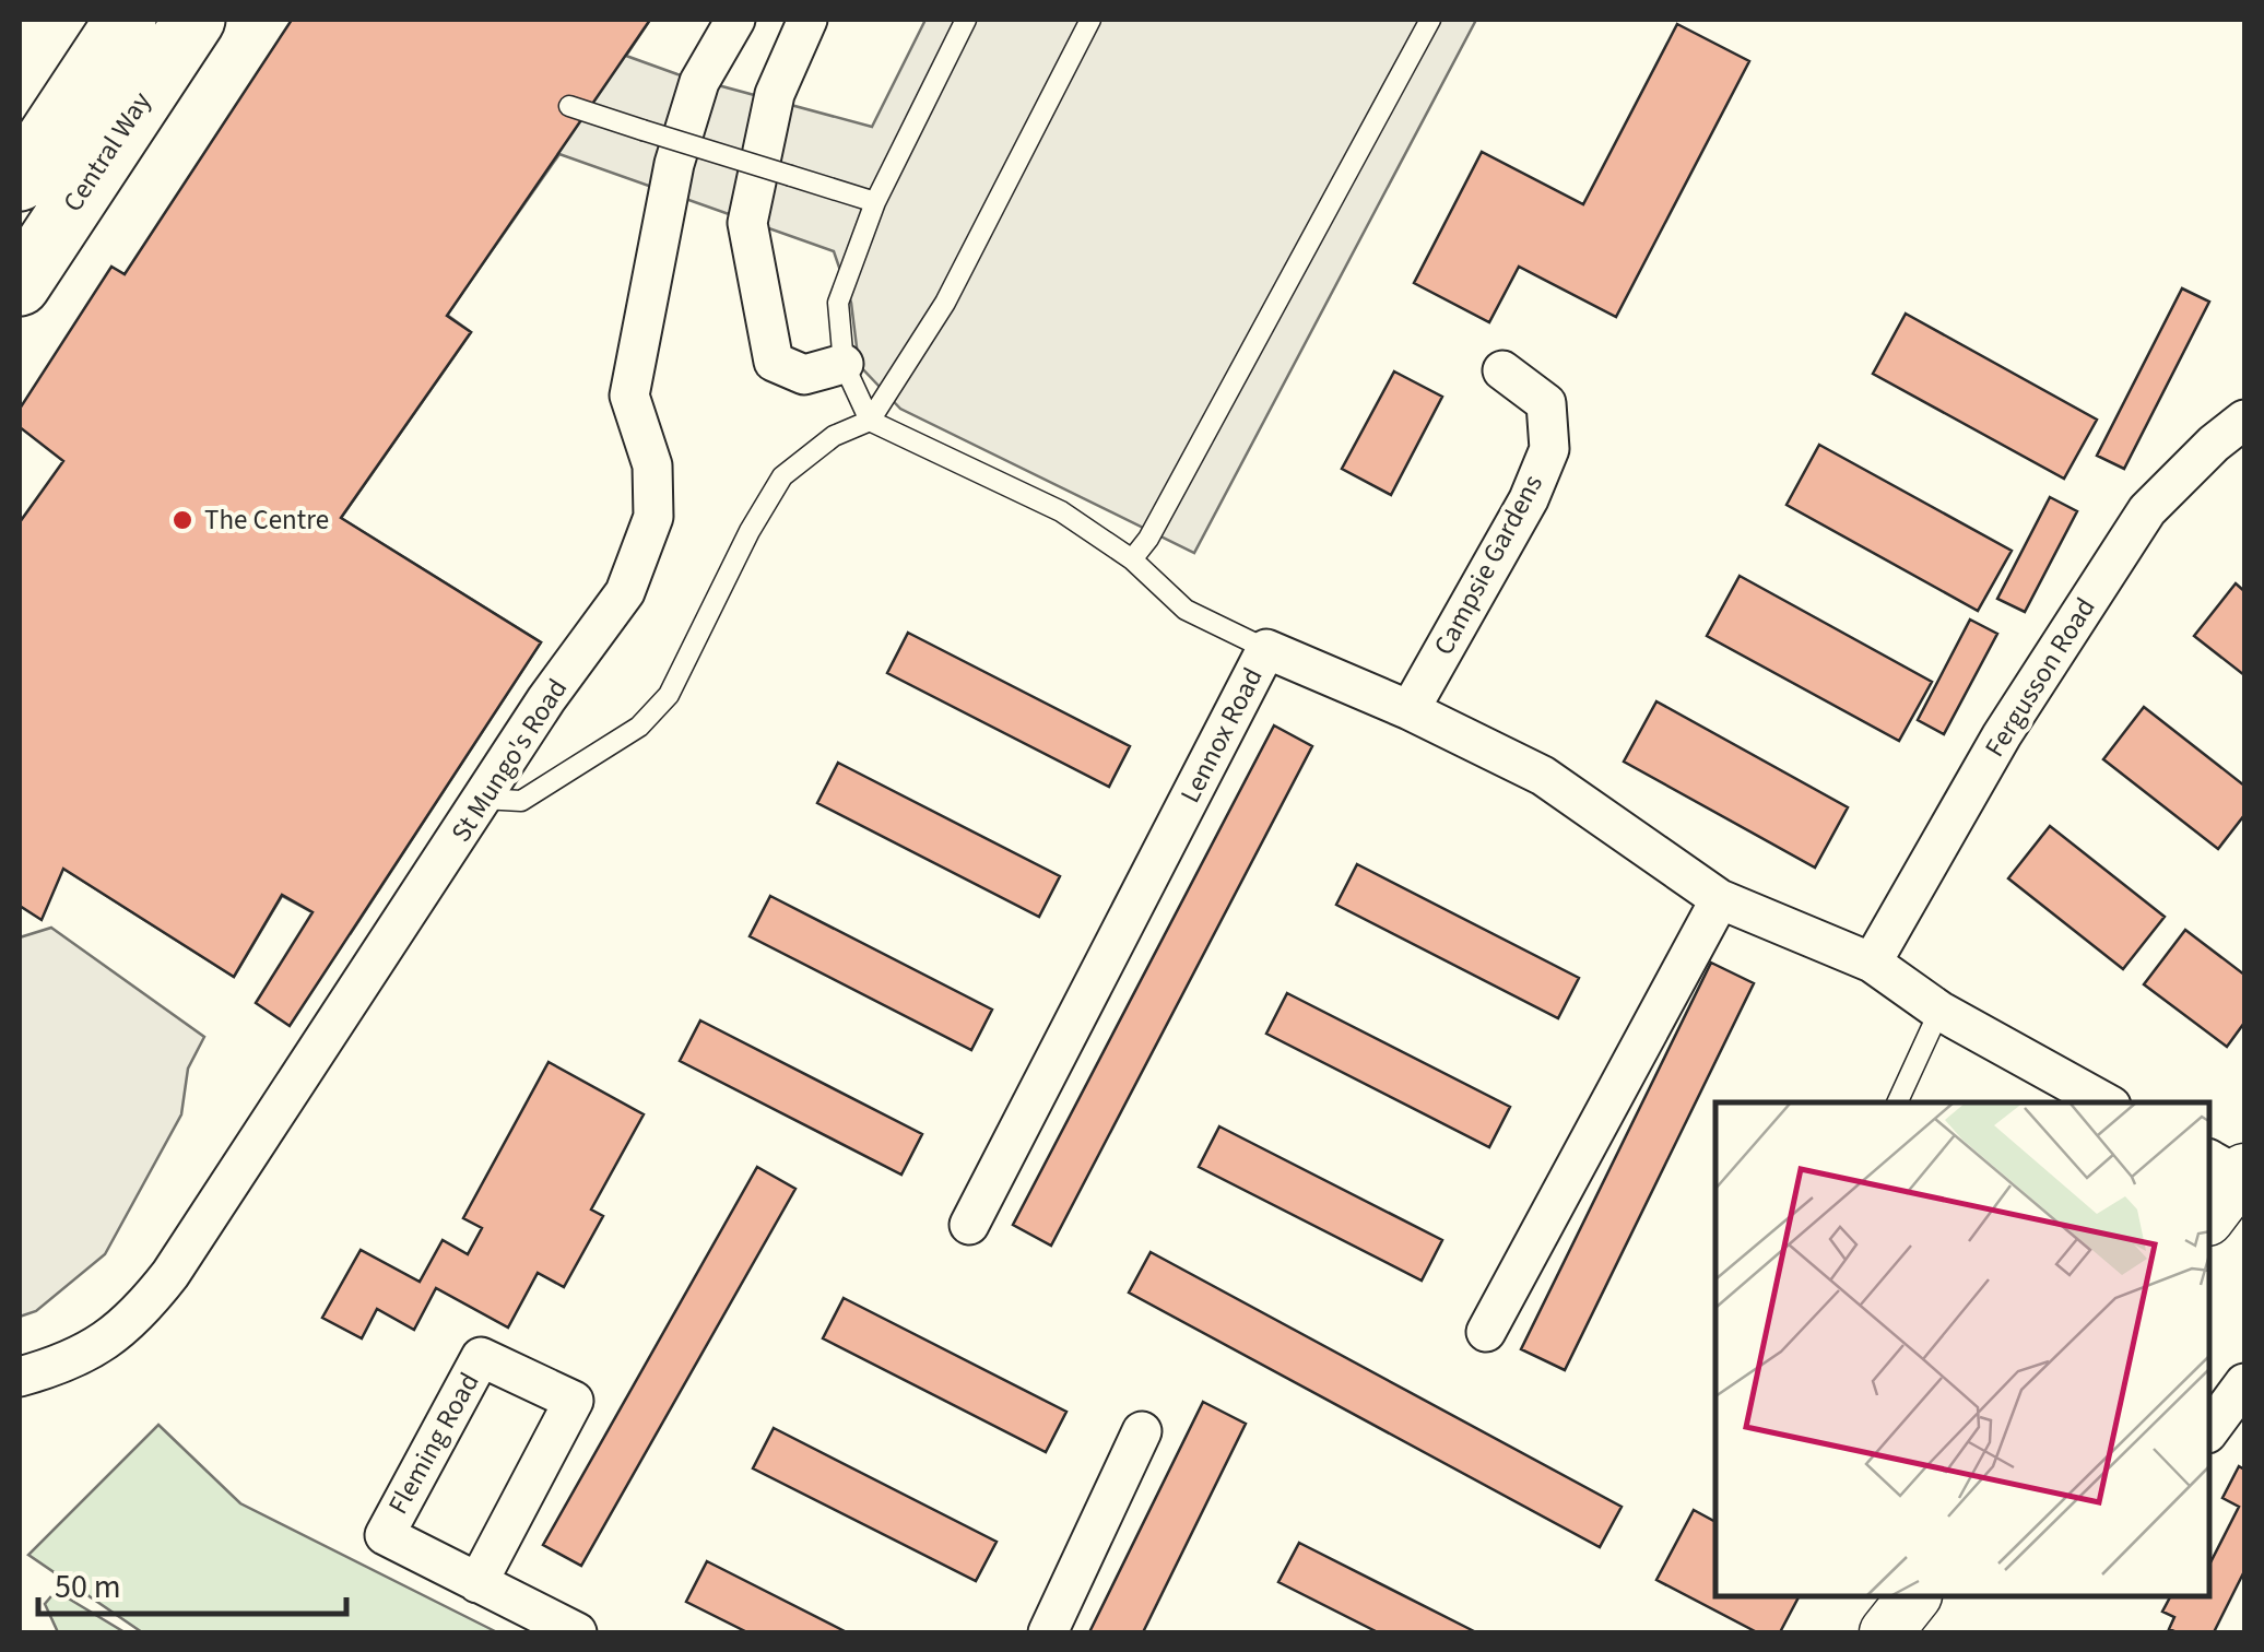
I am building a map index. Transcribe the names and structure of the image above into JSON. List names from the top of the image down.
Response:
{
  "streets": {
    "main road": ["Central Way"],
    "street": [
      "Campsie Gardens",
      "Fergusson Road",
      "Lennox Road",
      "St Mungo's Road",
      "Fleming Road"
    ]
  },
  "crossings": [
    ["Campsie Gardens", "Lennox Road"],
    ["Fergusson Road", "Lennox Road"]
  ],
  "places": ["The Centre"],
  "scale_bar": "50 m"
}
